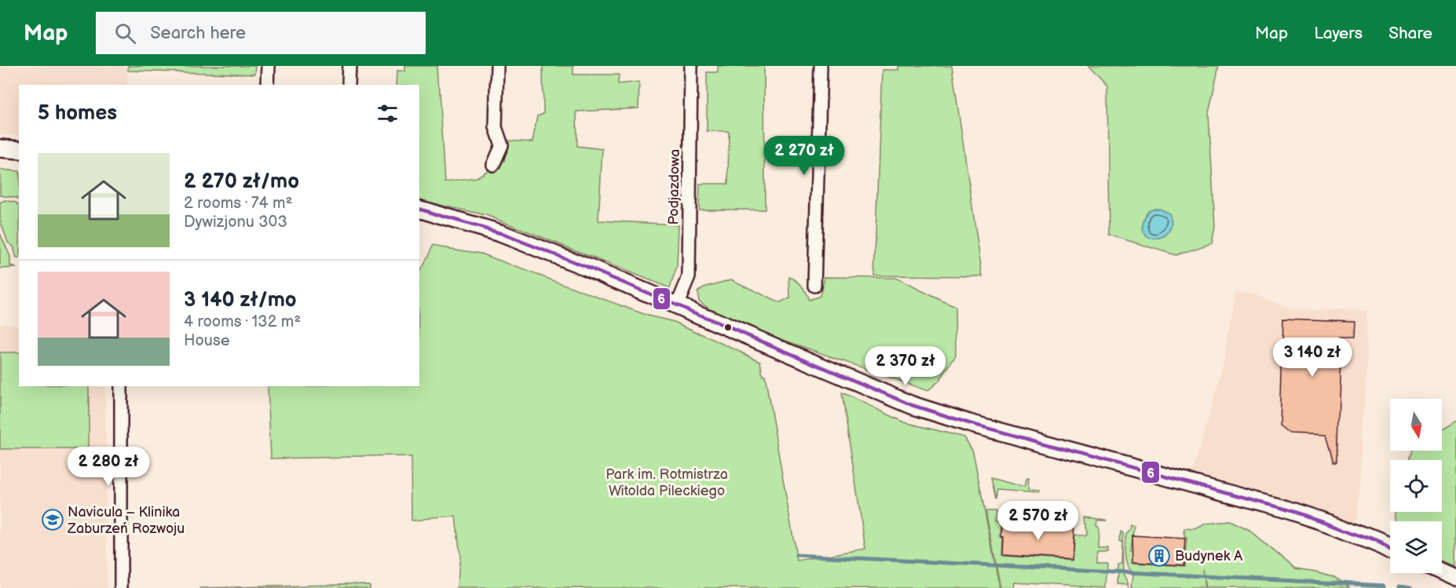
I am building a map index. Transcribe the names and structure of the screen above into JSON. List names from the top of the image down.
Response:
{
  "streets": {
    "street": ["Podjazdowa"]
  },
  "parks": ["Park im. Rotmistrza Witolda Pileckiego"],
  "places": {
    "school or university": ["Navicula – Klinika Zaburzeń Rozwoju"],
    "building": ["Budynek A"]
  },
  "lines": ["transit line 6"],
  "north": "bottom",
  "page": {
    "header": "Map",
    "search": "Search here",
    "nav": ["Map", "Layers", "Share"],
    "heading": "5 homes",
    "price": [
      "2 270 zł",
      "3 140 zł",
      "2 370 zł",
      "2 280 zł",
      "2 570 zł"
    ],
    "list": [
      {
        "name": "2 270 zł/mo",
        "note": "2 rooms · 74 m² · Dywizjonu 303"
      },
      {
        "name": "3 140 zł/mo",
        "note": "4 rooms · 132 m² · House"
      }
    ]
  }
}
